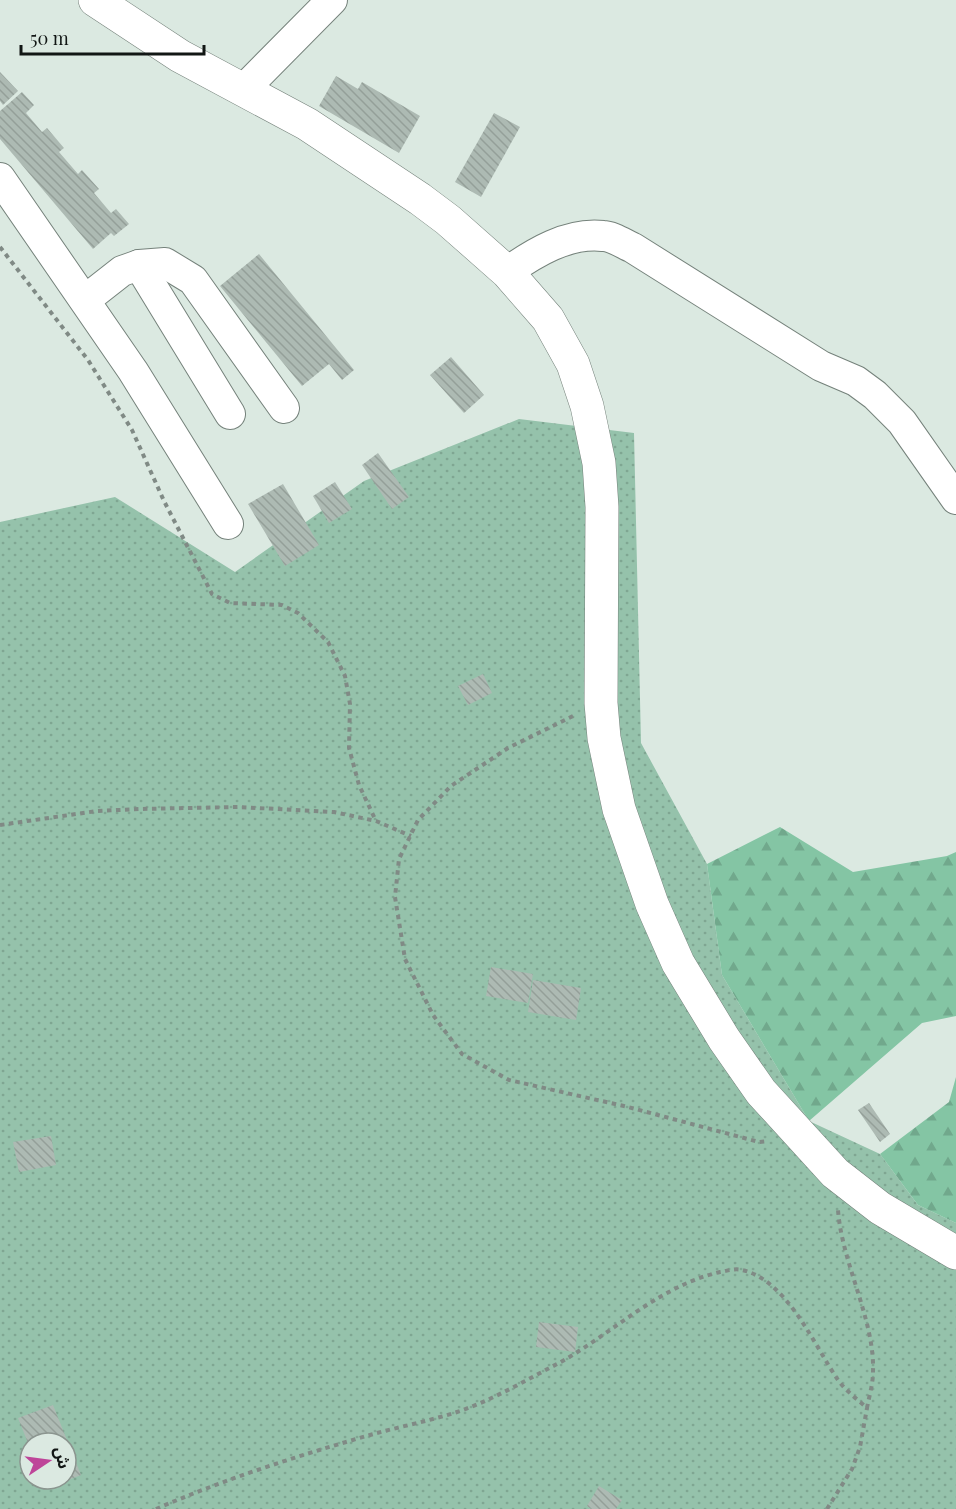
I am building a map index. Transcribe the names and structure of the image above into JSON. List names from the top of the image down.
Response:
{
  "scale_bar": "50 m",
  "north": "right"
}
